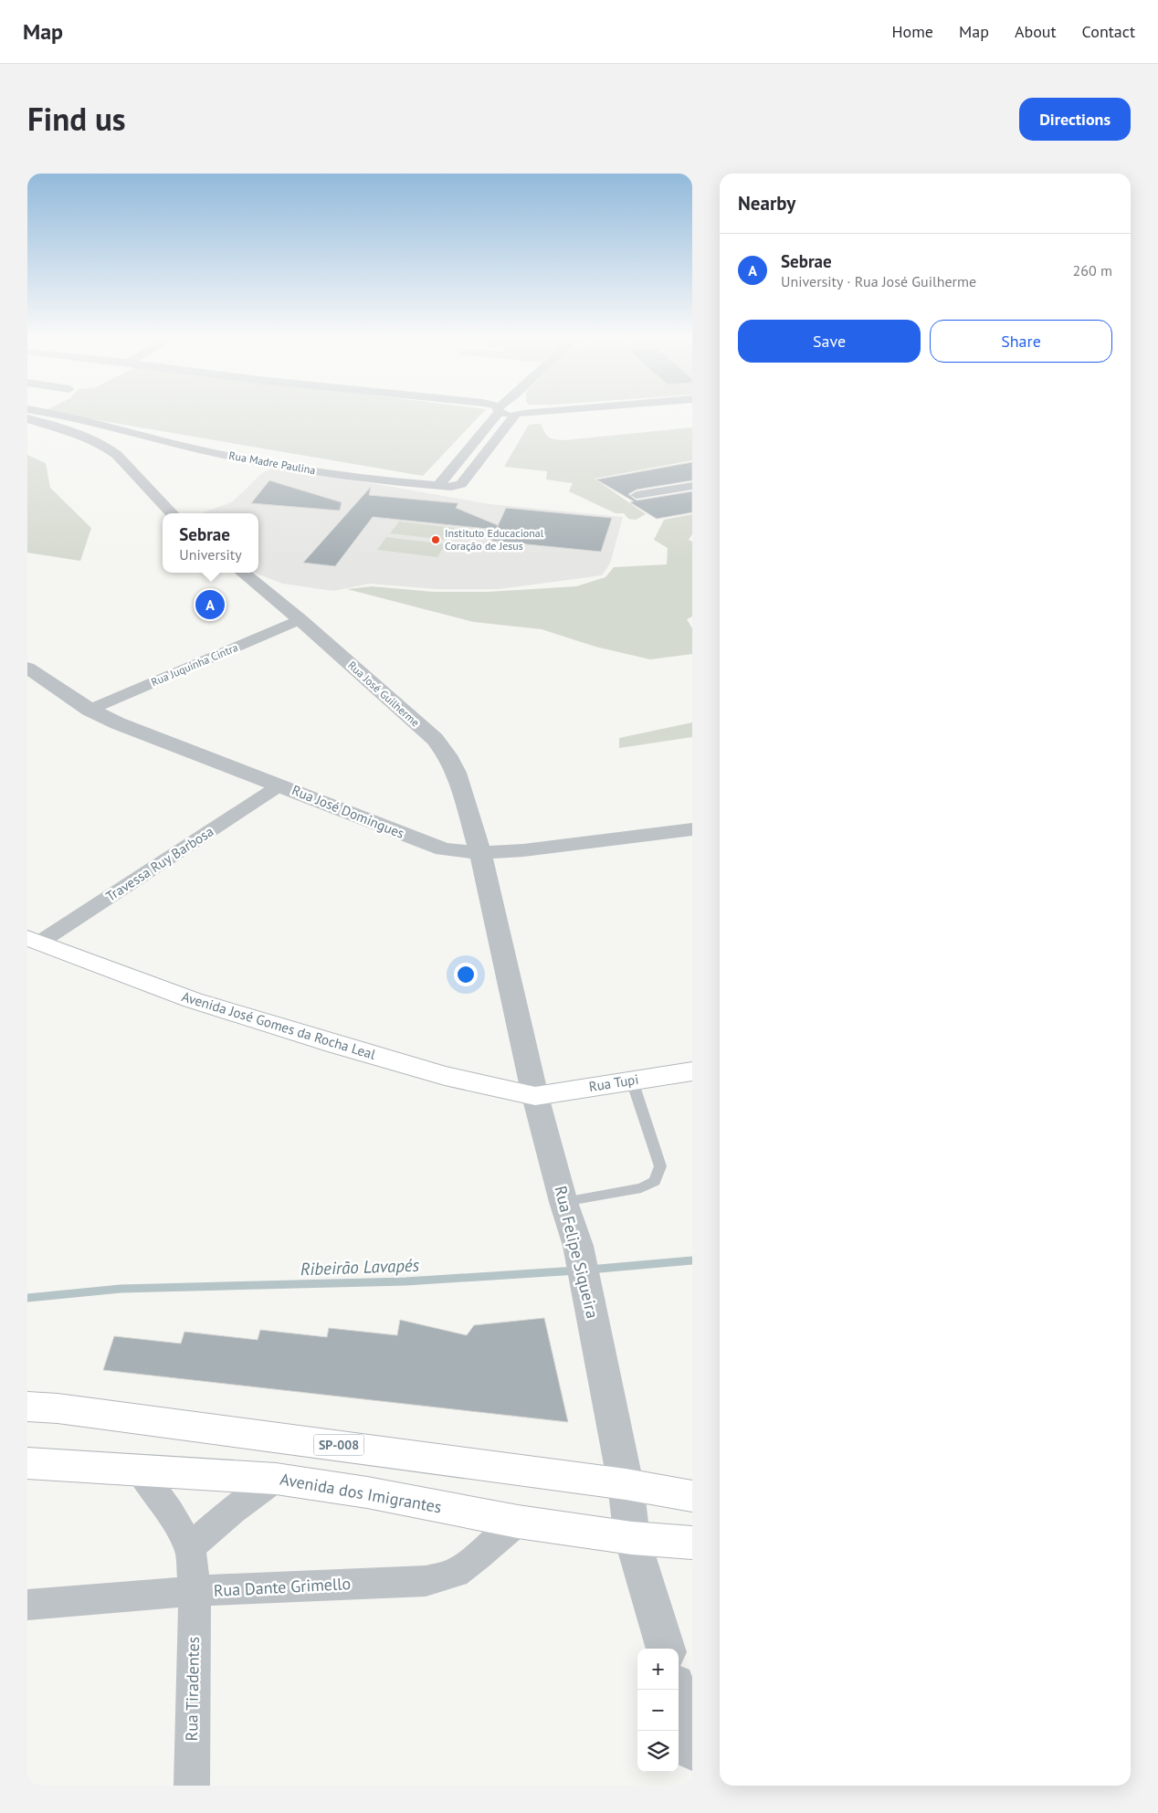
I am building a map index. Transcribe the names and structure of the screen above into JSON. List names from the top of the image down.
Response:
{
  "streets": {
    "main road": [
      "Avenida José Gomes da Rocha Leal",
      "Rua Tupi",
      "SP-008",
      "Avenida dos Imigrantes"
    ],
    "street": [
      "Rua Madre Paulina",
      "Rua Juquinha Cintra",
      "Rua José Guilherme",
      "Rua José Domingues",
      "Travessa Ruy Barbosa",
      "Rua Felipe Siqueira",
      "Rua Dante Grimello",
      "Rua Tiradentes"
    ]
  },
  "crossings": [
    ["Rua Juquinha Cintra", "Rua José Guilherme"],
    ["Rua Juquinha Cintra", "Rua José Domingues"],
    ["Rua José Guilherme", "Rua José Domingues"],
    ["Rua José Guilherme", "Rua Felipe Siqueira"],
    ["Rua José Domingues", "Travessa Ruy Barbosa"],
    ["Rua José Domingues", "Rua Felipe Siqueira"],
    ["Travessa Ruy Barbosa", "Avenida José Gomes da Rocha Leal"],
    ["Avenida José Gomes da Rocha Leal", "Rua Tupi"],
    ["Avenida José Gomes da Rocha Leal", "Rua Felipe Siqueira"],
    ["Rua Tupi", "Rua Felipe Siqueira"],
    ["Rua Felipe Siqueira", "SP-008"],
    ["Rua Felipe Siqueira", "Avenida dos Imigrantes"],
    ["Avenida dos Imigrantes", "Rua Dante Grimello"],
    ["Rua Dante Grimello", "Rua Tiradentes"]
  ],
  "water": ["Ribeirão Lavapés"],
  "places": ["Instituto Educacional Coração de Jesus"],
  "page": {
    "header": "Map",
    "nav": [
      "Home",
      "Map",
      "About",
      "Contact"
    ],
    "title": "Find us",
    "buttons": [
      "Directions",
      ["Save", "Share"]
    ],
    "heading": "Nearby",
    "list": [
      {
        "mark": "A",
        "name": "Sebrae",
        "note": "University · Rua José Guilherme",
        "value": "260 m"
      }
    ],
    "popup": ["Sebrae", "University"],
    "pins": "A",
    "map_buttons": ["+", "−"]
  }
}
